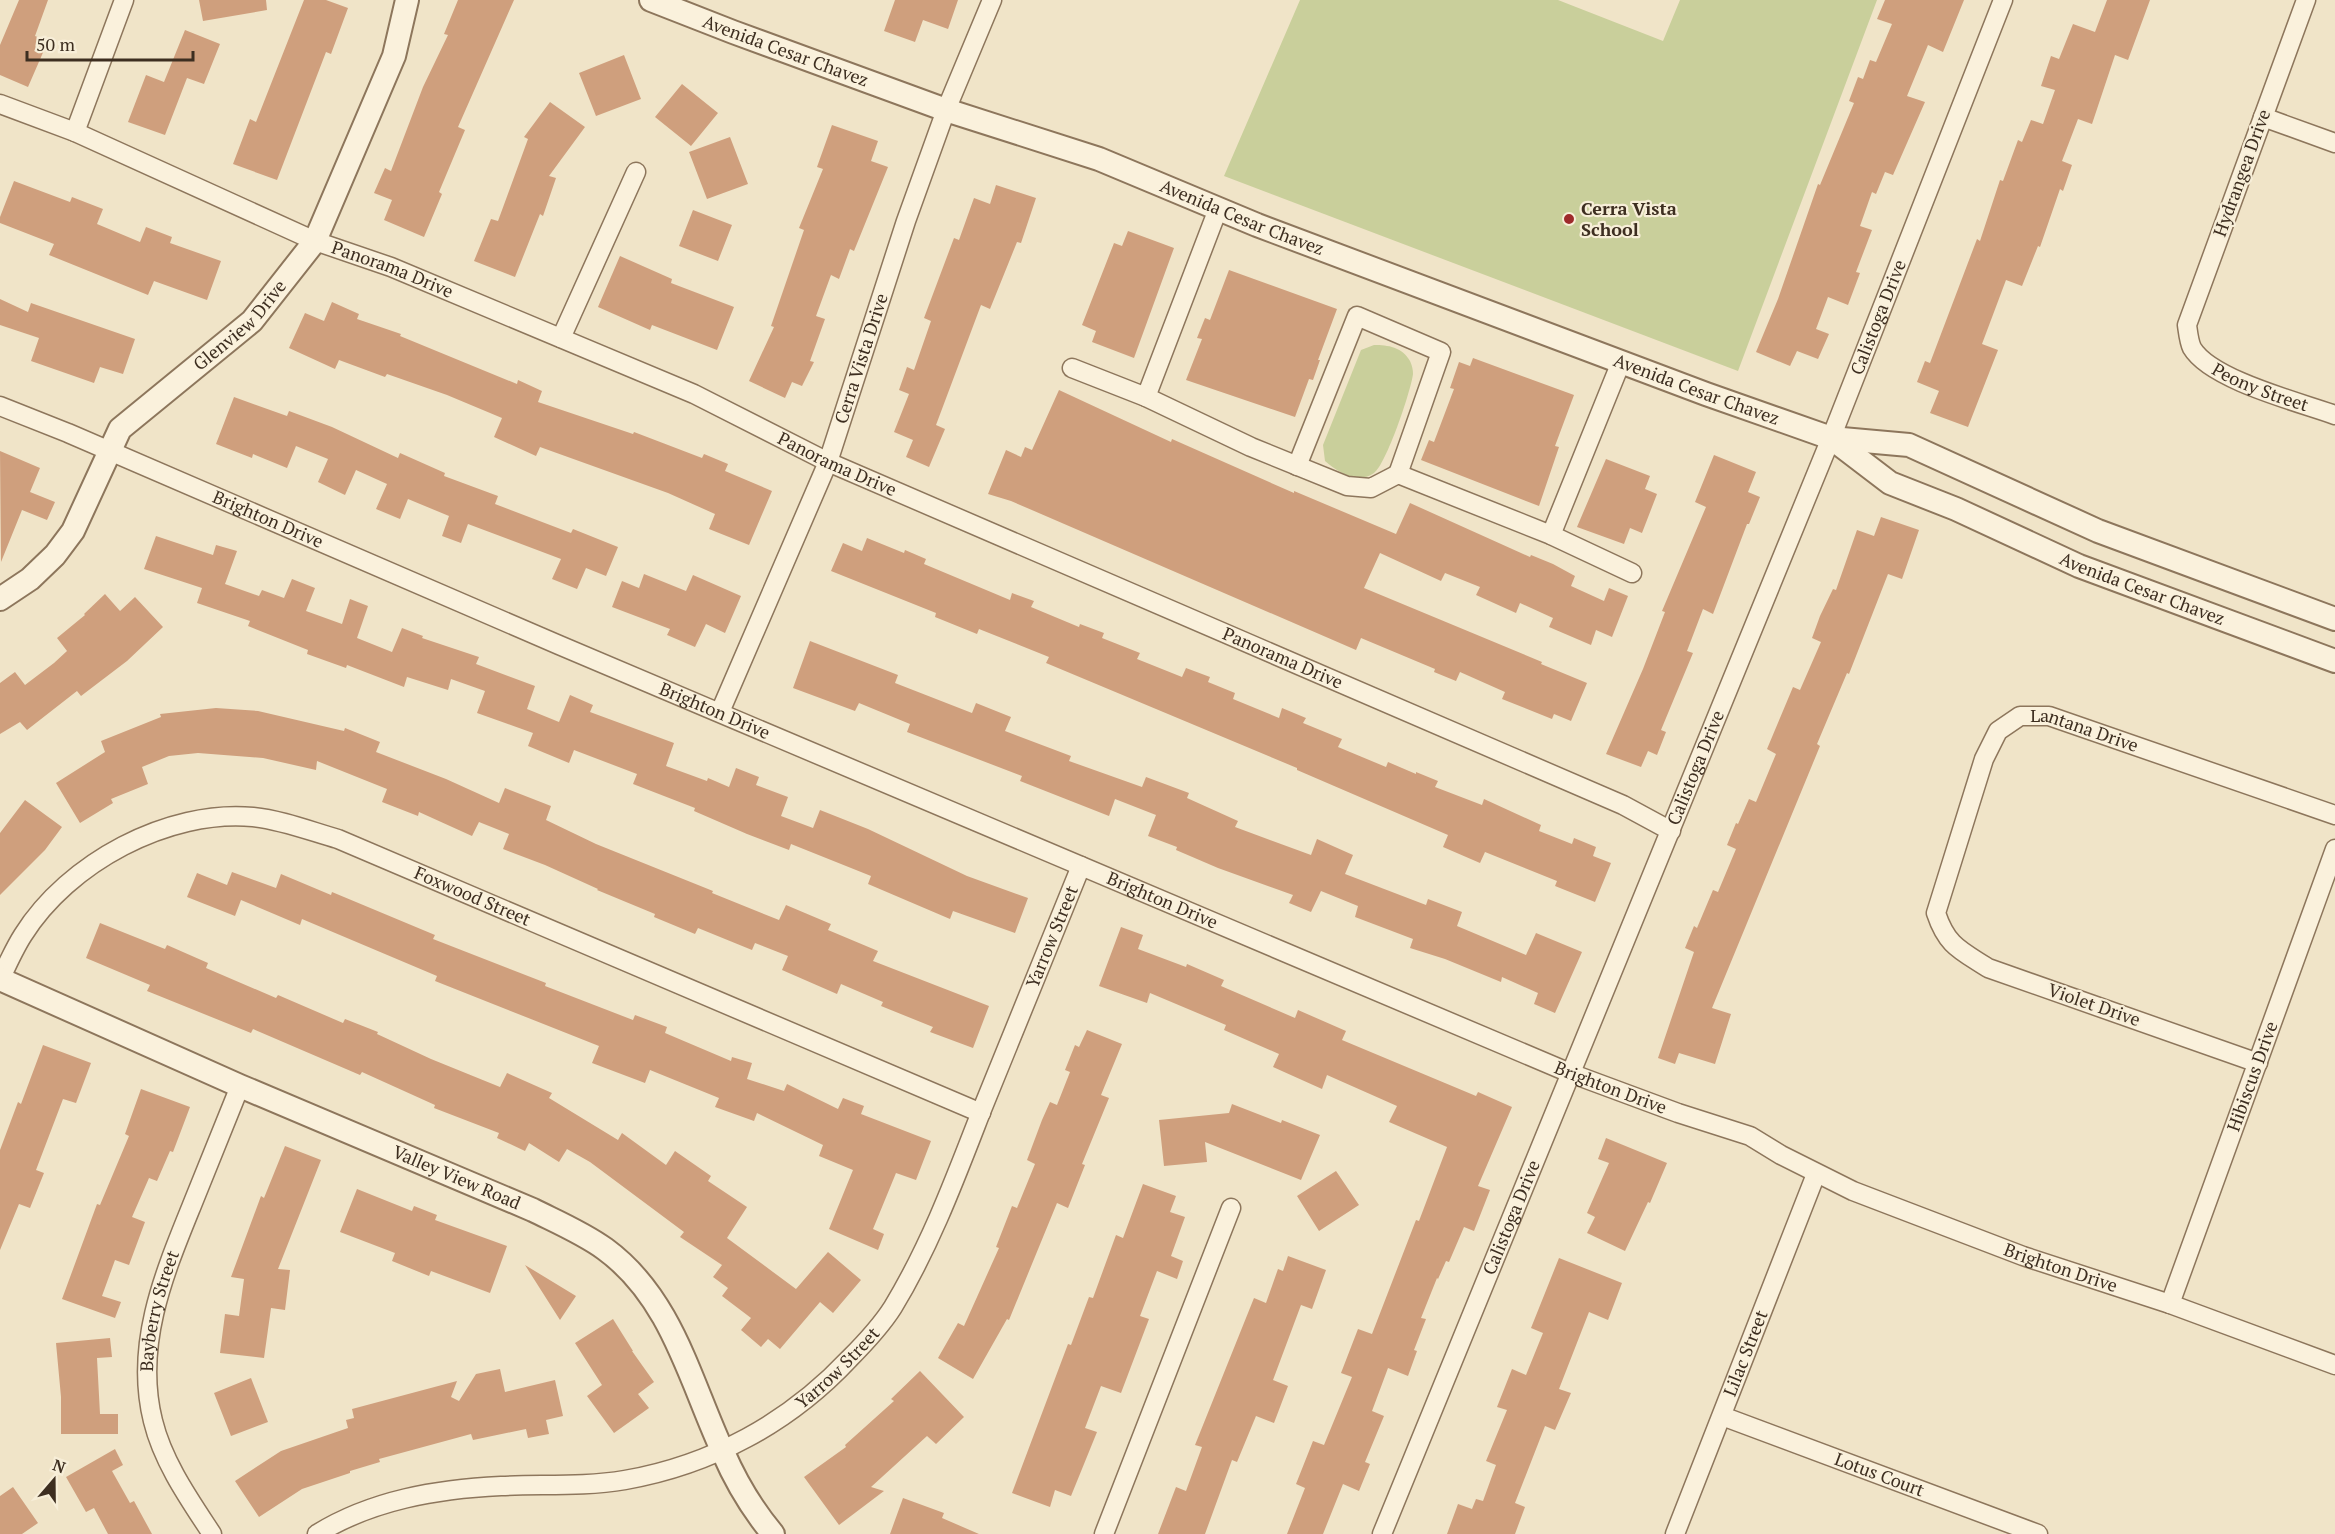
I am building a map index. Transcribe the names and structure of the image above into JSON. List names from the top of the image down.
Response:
{
  "streets": {
    "street": [
      "Avenida Cesar Chavez",
      "Hydrangea Drive",
      "Panorama Drive",
      "Calistoga Drive",
      "Glenview Drive",
      "Cerra Vista Drive",
      "Peony Street",
      "Brighton Drive",
      "Lantana Drive",
      "Foxwood Street",
      "Yarrow Street",
      "Violet Drive",
      "Hibiscus Drive",
      "Valley View Road",
      "Bayberry Street",
      "Lilac Street",
      "Lotus Court"
    ]
  },
  "crossings": [
    ["Avenida Cesar Chavez", "Calistoga Drive"],
    ["Avenida Cesar Chavez", "Cerra Vista Drive"],
    ["Hydrangea Drive", "Peony Street"],
    ["Panorama Drive", "Calistoga Drive"],
    ["Panorama Drive", "Glenview Drive"],
    ["Panorama Drive", "Cerra Vista Drive"],
    ["Calistoga Drive", "Brighton Drive"],
    ["Glenview Drive", "Brighton Drive"],
    ["Cerra Vista Drive", "Brighton Drive"],
    ["Brighton Drive", "Yarrow Street"],
    ["Brighton Drive", "Hibiscus Drive"],
    ["Brighton Drive", "Lilac Street"],
    ["Lantana Drive", "Violet Drive"],
    ["Foxwood Street", "Yarrow Street"],
    ["Foxwood Street", "Valley View Road"],
    ["Yarrow Street", "Valley View Road"],
    ["Violet Drive", "Hibiscus Drive"],
    ["Valley View Road", "Bayberry Street"],
    ["Lilac Street", "Lotus Court"]
  ],
  "places": ["Cerra Vista School"],
  "scale_bar": "50 m",
  "north": "top"
}
